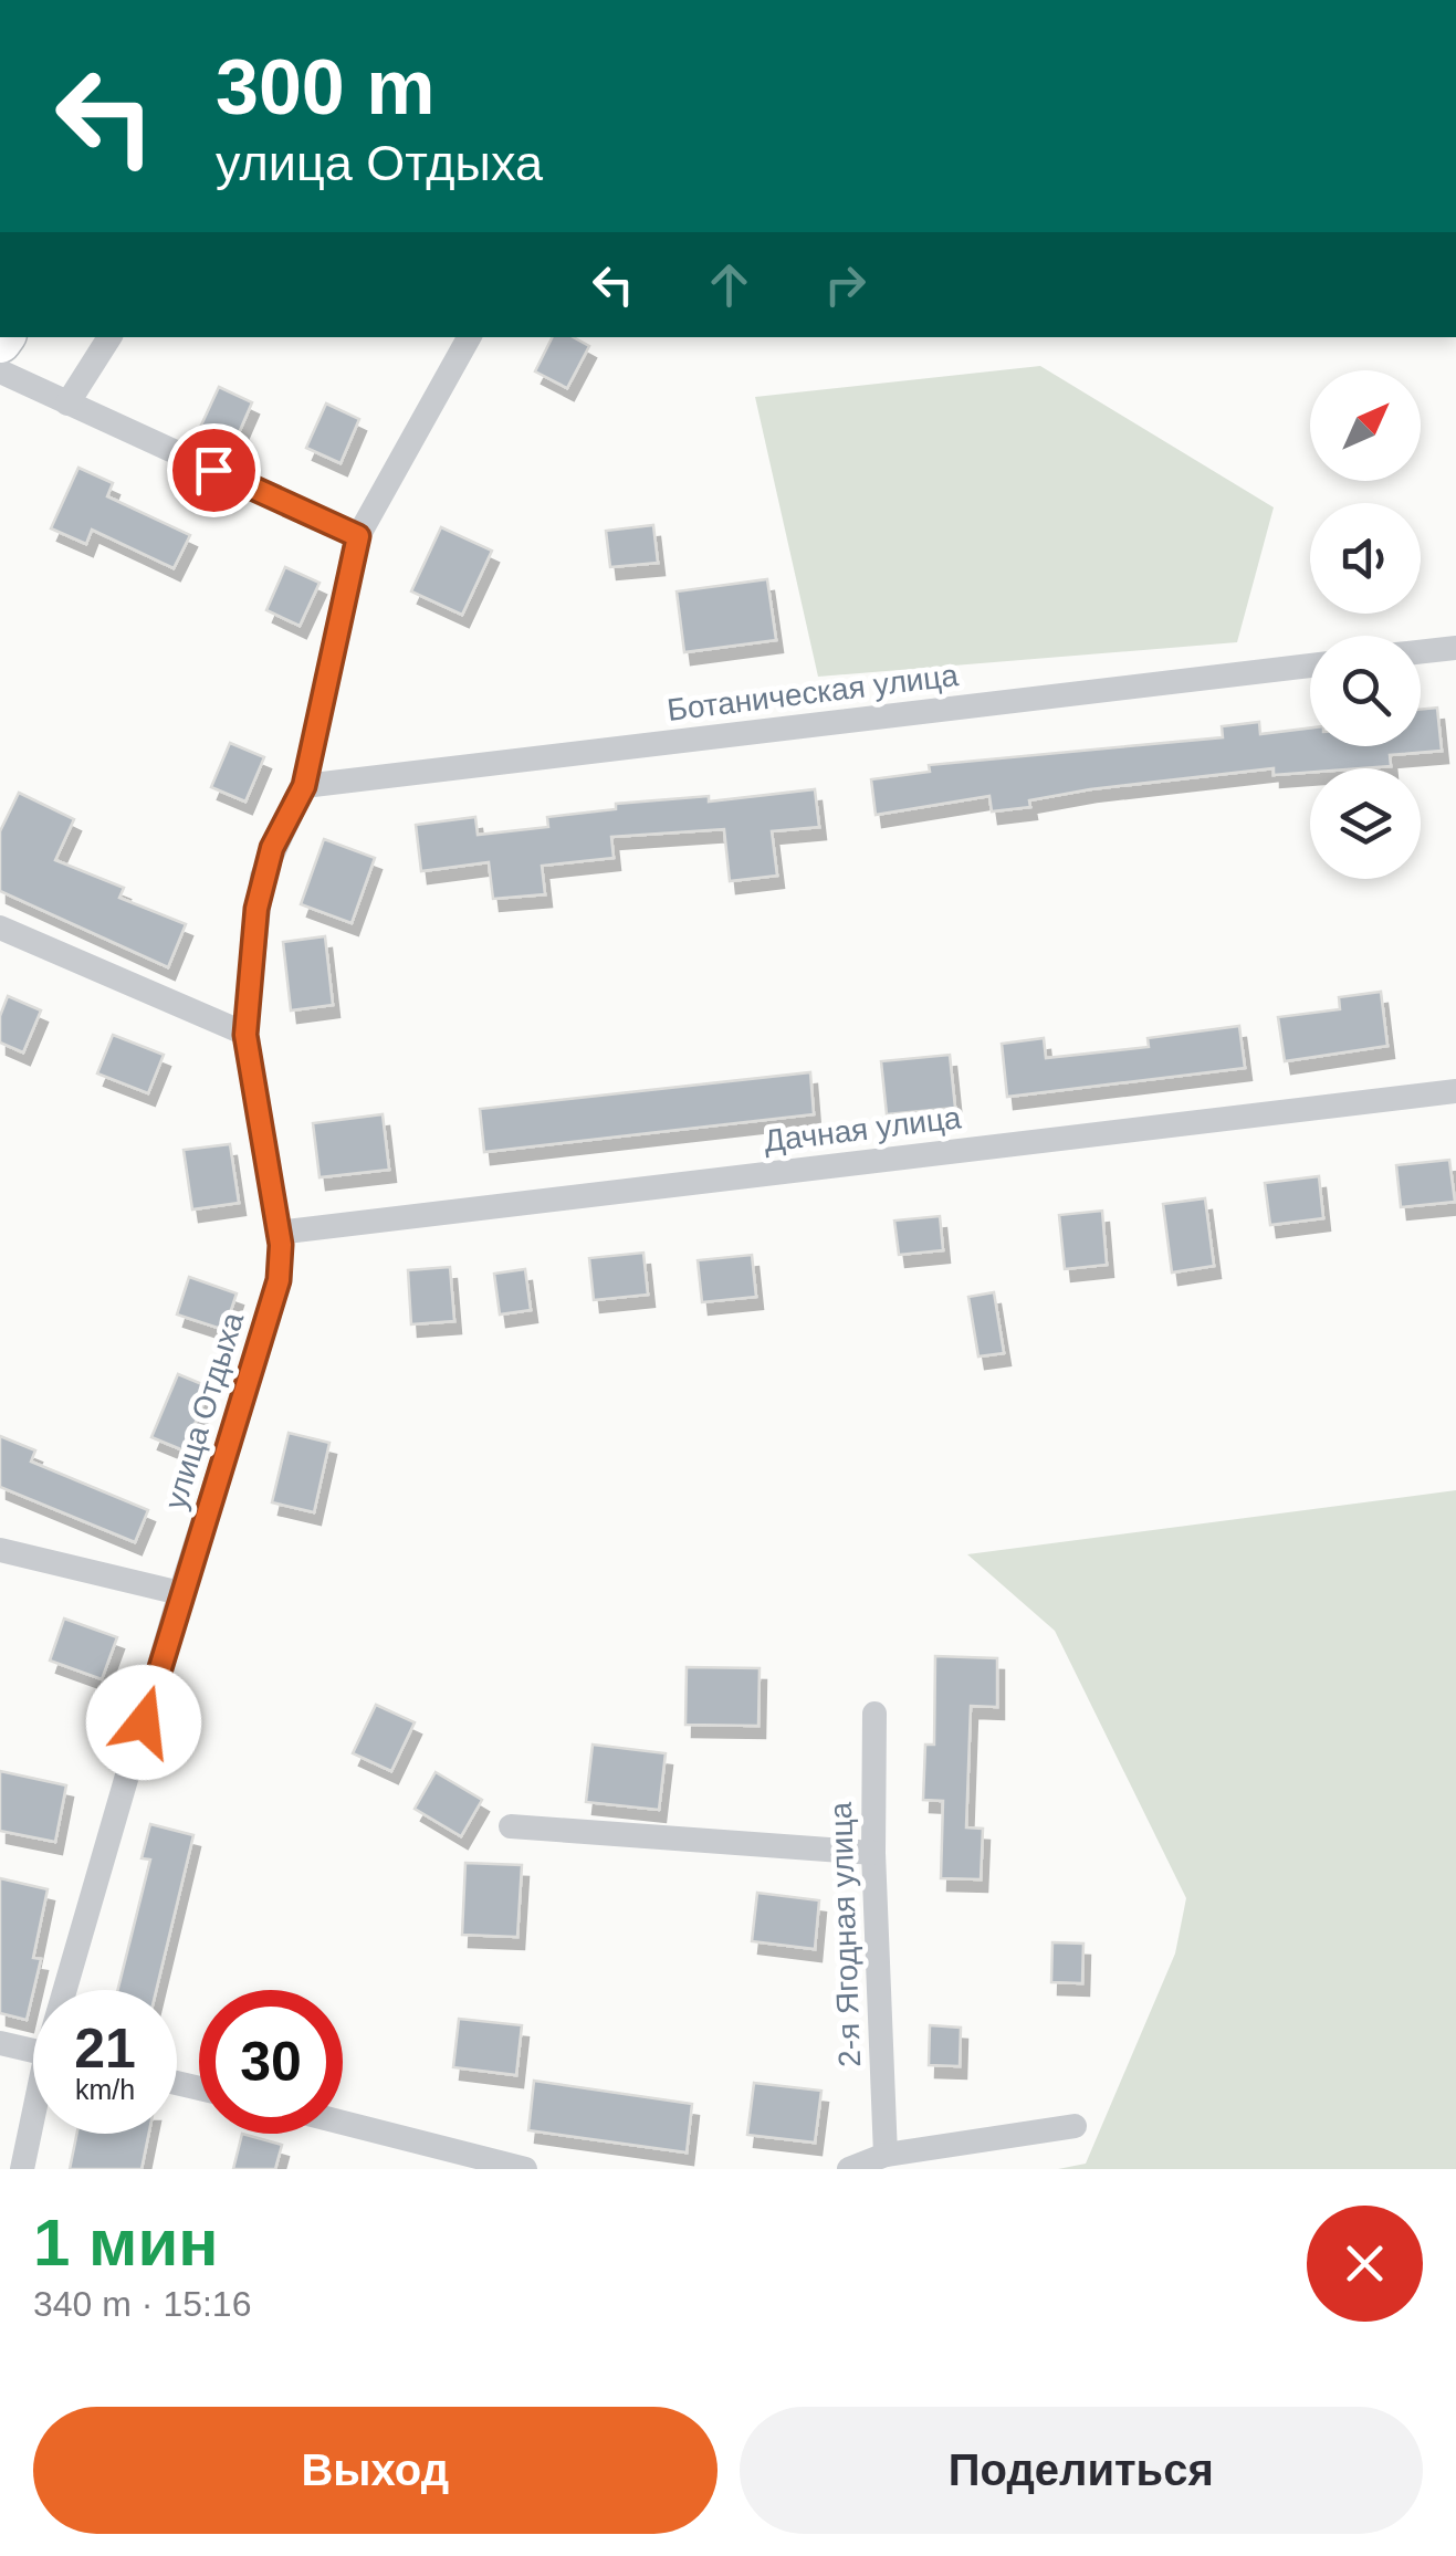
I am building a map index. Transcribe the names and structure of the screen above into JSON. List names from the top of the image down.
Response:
{
  "streets": {
    "street": [
      "Ботаническая улица",
      "Дачная улица",
      "улица Отдыха",
      "2-я Ягодная улица"
    ]
  },
  "crossings": [
    ["Ботаническая улица", "улица Отдыха"],
    ["Дачная улица", "улица Отдыха"]
  ],
  "north": "top right",
  "page": {
    "turn": ["300 m", "улица Отдыха"],
    "speed": "21 km/h",
    "limit": "30",
    "heading": ["1 мин", "340 m · 15:16"],
    "buttons": ["Выход", "Поделиться"]
  }
}
